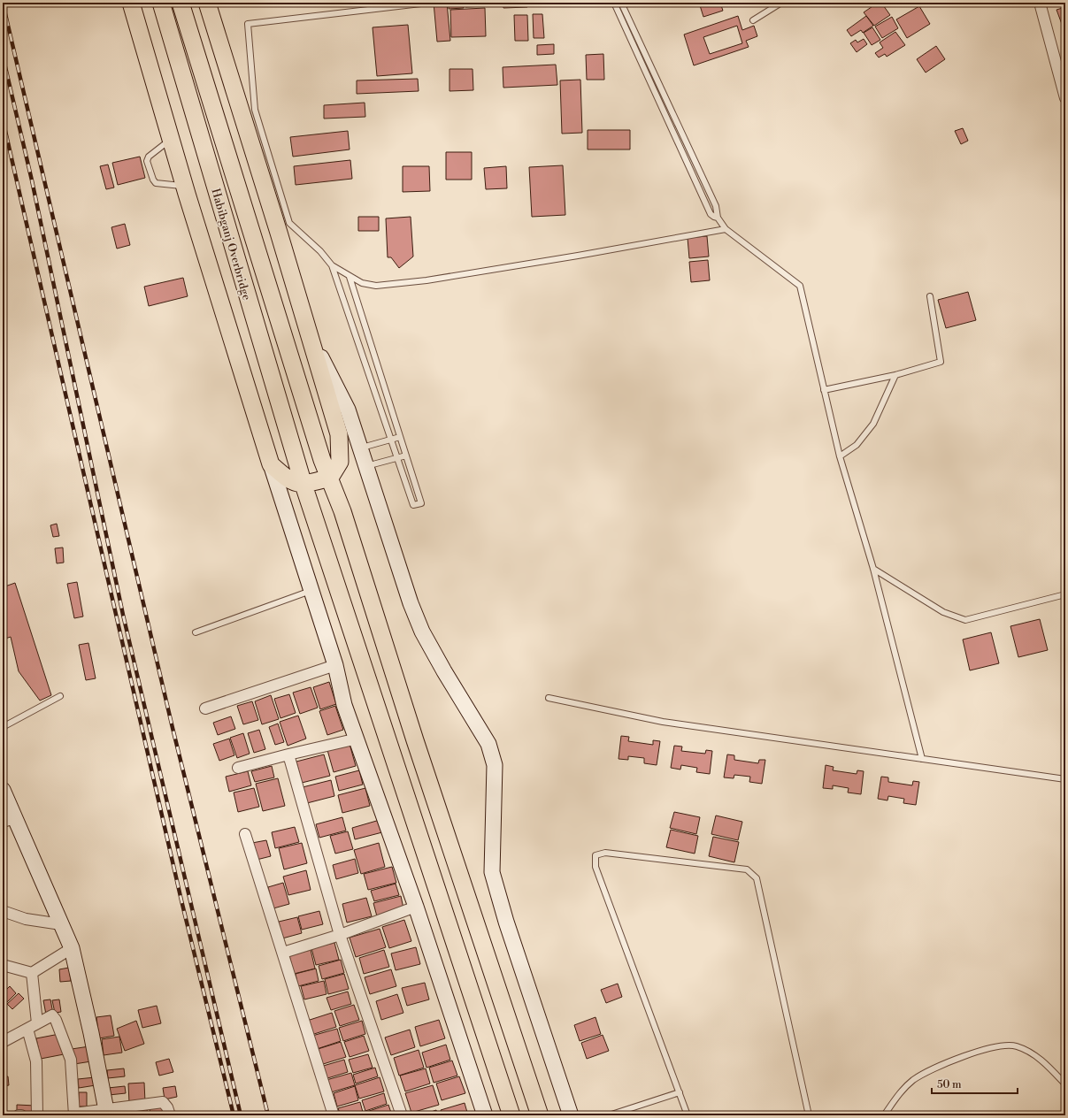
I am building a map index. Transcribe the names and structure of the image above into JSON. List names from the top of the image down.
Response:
{
  "streets": {
    "main road": ["Habibganj Overbridge"]
  },
  "scale_bar": "50 m"
}
